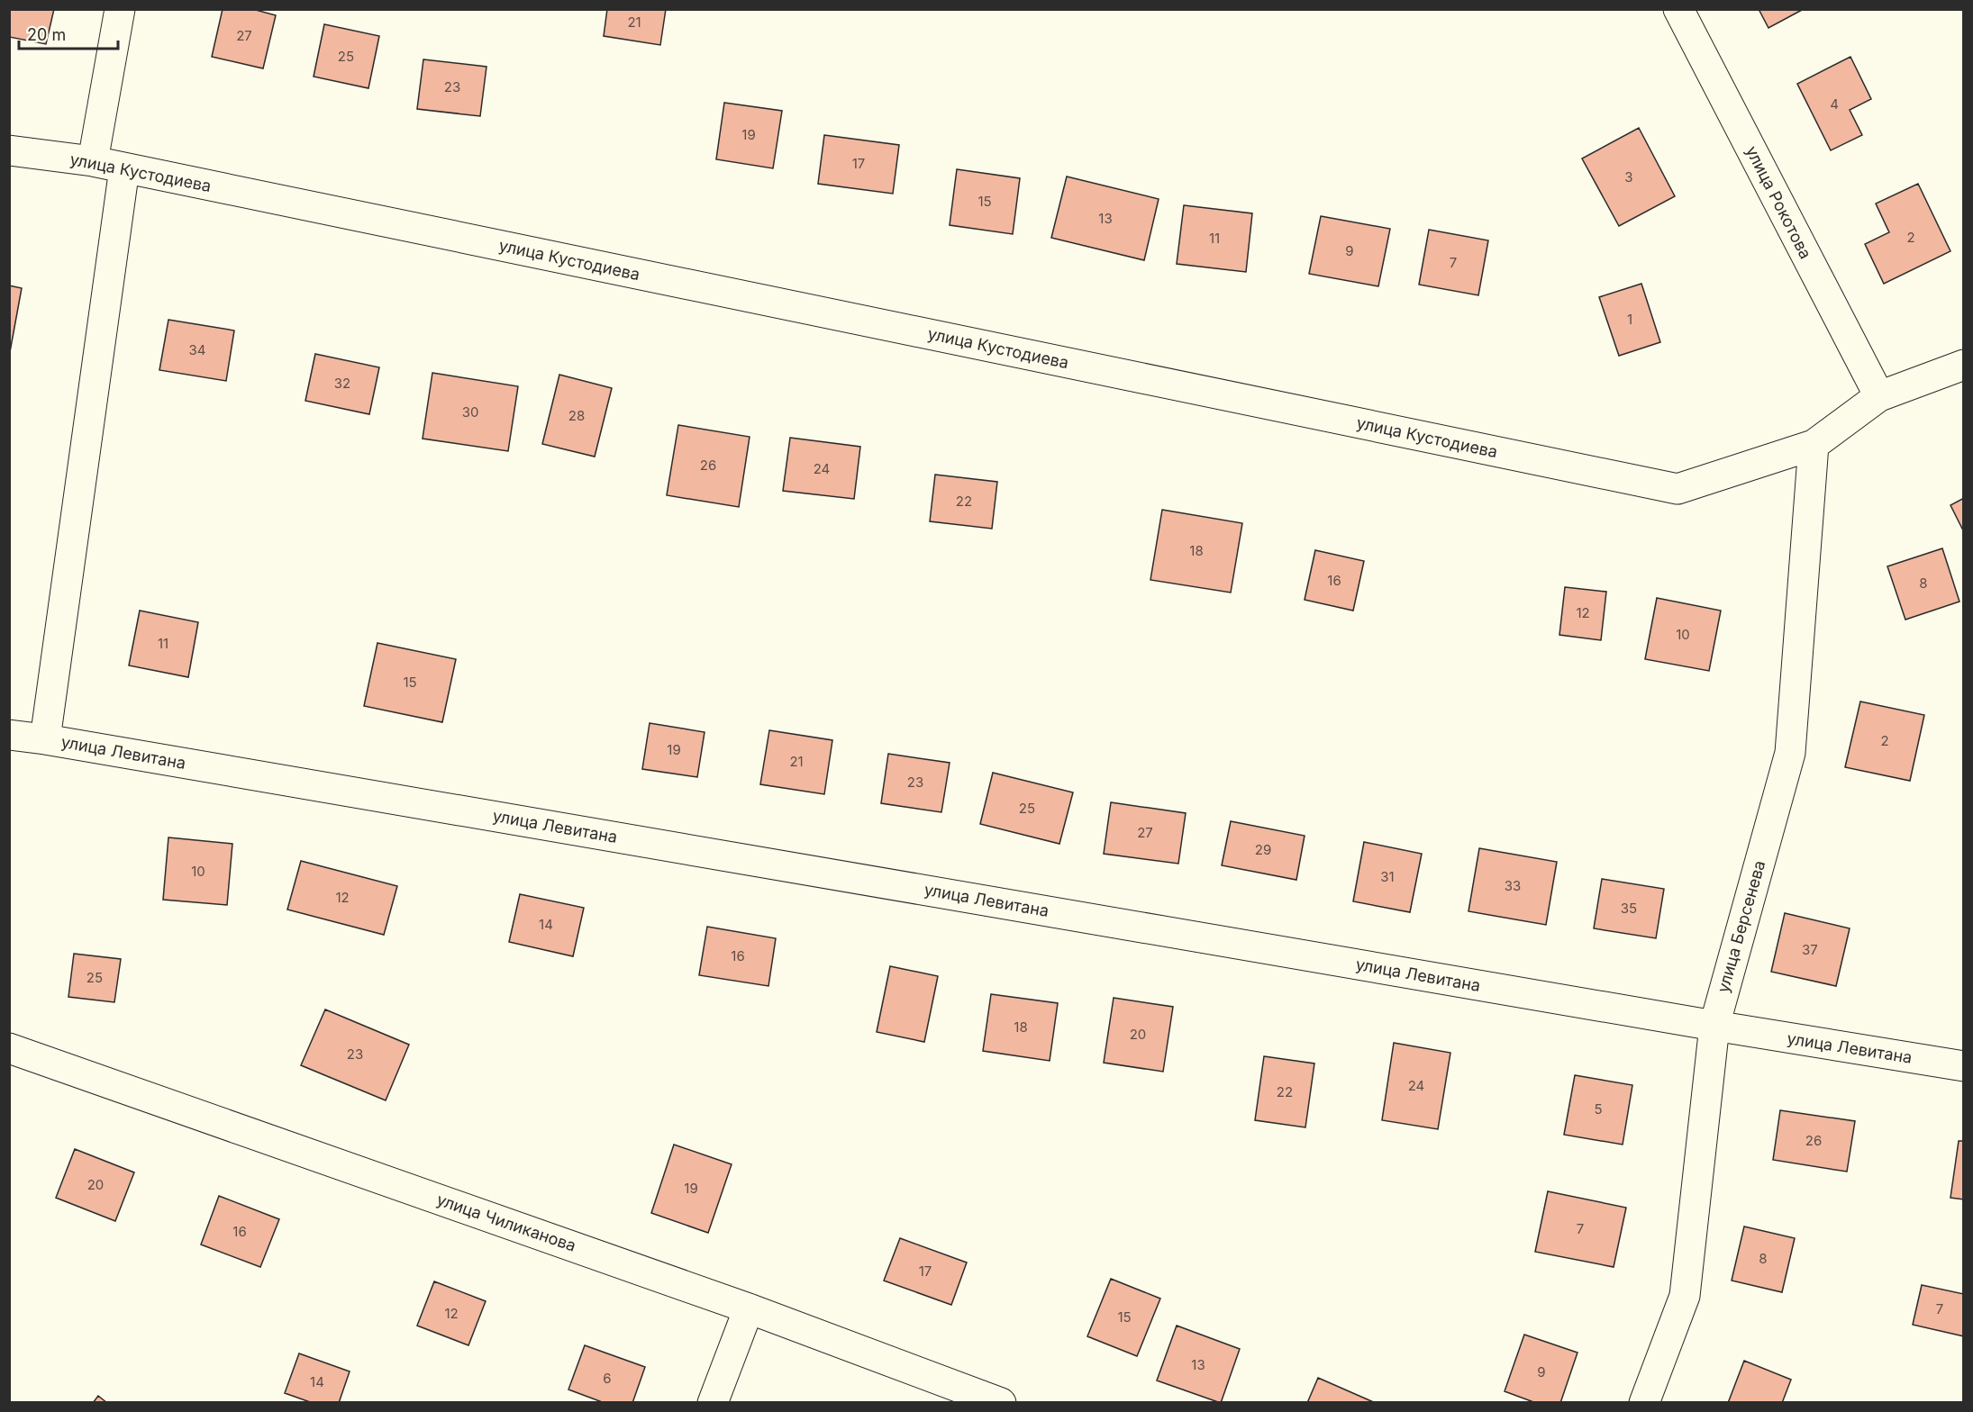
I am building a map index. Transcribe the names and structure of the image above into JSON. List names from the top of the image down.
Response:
{
  "streets": {
    "street": [
      "улица Кустодиева",
      "улица Рокотова",
      "улица Левитана",
      "улица Берсенева",
      "улица Чиликанова"
    ]
  },
  "crossings": [
    ["улица Кустодиева", "улица Рокотова"],
    ["улица Кустодиева", "улица Берсенева"],
    ["улица Левитана", "улица Берсенева"]
  ],
  "house_numbers": [
    "21",
    "27",
    "25",
    "23",
    "4",
    "19",
    "17",
    "3",
    "15",
    "13",
    "2",
    "11",
    "9",
    "7",
    "1",
    "34",
    "32",
    "30",
    "28",
    "26",
    "24",
    "22",
    "18",
    "16",
    "8",
    "12",
    "10",
    "11",
    "15",
    "2",
    "19",
    "21",
    "23",
    "25",
    "27",
    "29",
    "10",
    "31",
    "33",
    "12",
    "35",
    "14",
    "37",
    "16",
    "25",
    "18",
    "20",
    "23",
    "24",
    "22",
    "5",
    "26",
    "20",
    "19",
    "7",
    "16",
    "8",
    "17",
    "7",
    "12",
    "15",
    "13",
    "9",
    "6",
    "14"
  ],
  "scale_bar": "20 m"
}
